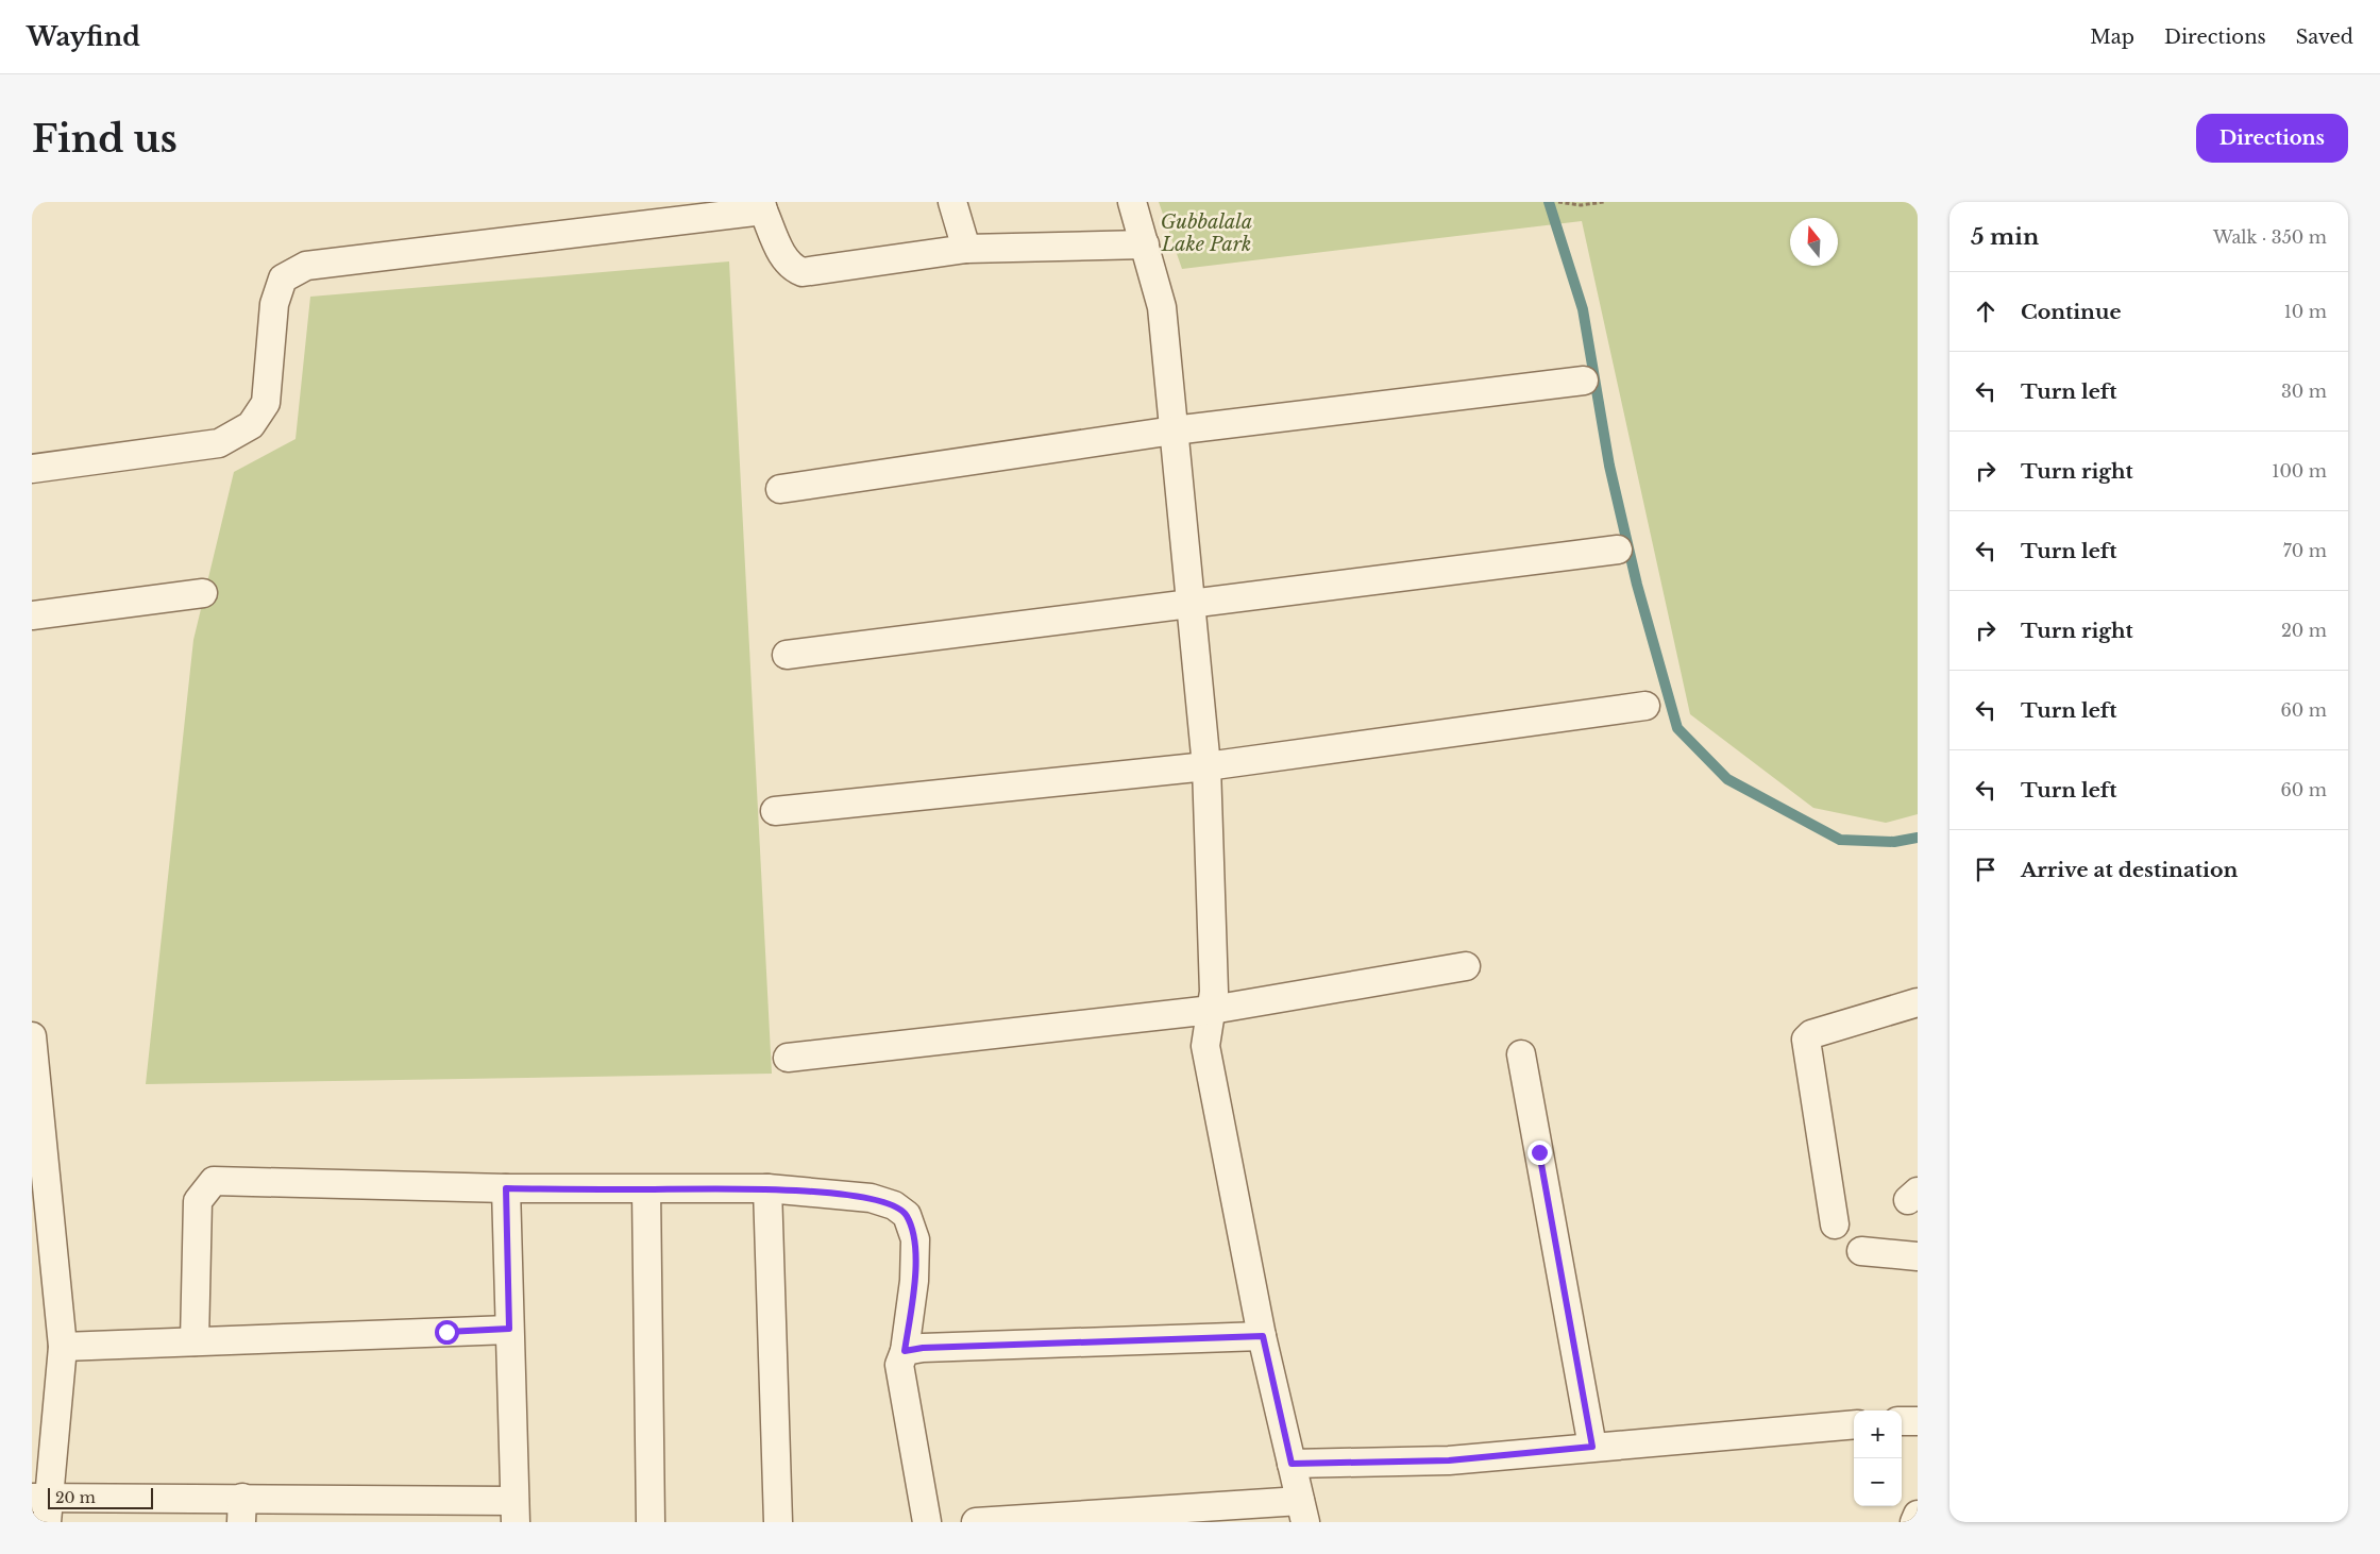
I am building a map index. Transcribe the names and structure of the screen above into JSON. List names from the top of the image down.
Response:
{
  "parks": ["Gubbalala Lake Park"],
  "scale_bar": "20 m",
  "north": "top",
  "page": {
    "header": "Wayfind",
    "nav": ["Map", "Directions", "Saved"],
    "buttons": "Directions",
    "title": "Find us",
    "heading": ["5 min", "Walk · 350 m"],
    "list": [
      ["Continue", "10 m"],
      ["Turn left", "30 m"],
      ["Turn right", "100 m"],
      ["Turn left", "70 m"],
      ["Turn right", "20 m"],
      ["Turn left", "60 m"],
      ["Turn left", "60 m"],
      "Arrive at destination"
    ],
    "map_buttons": ["+", "−"],
    "scale": "20 m"
  }
}
